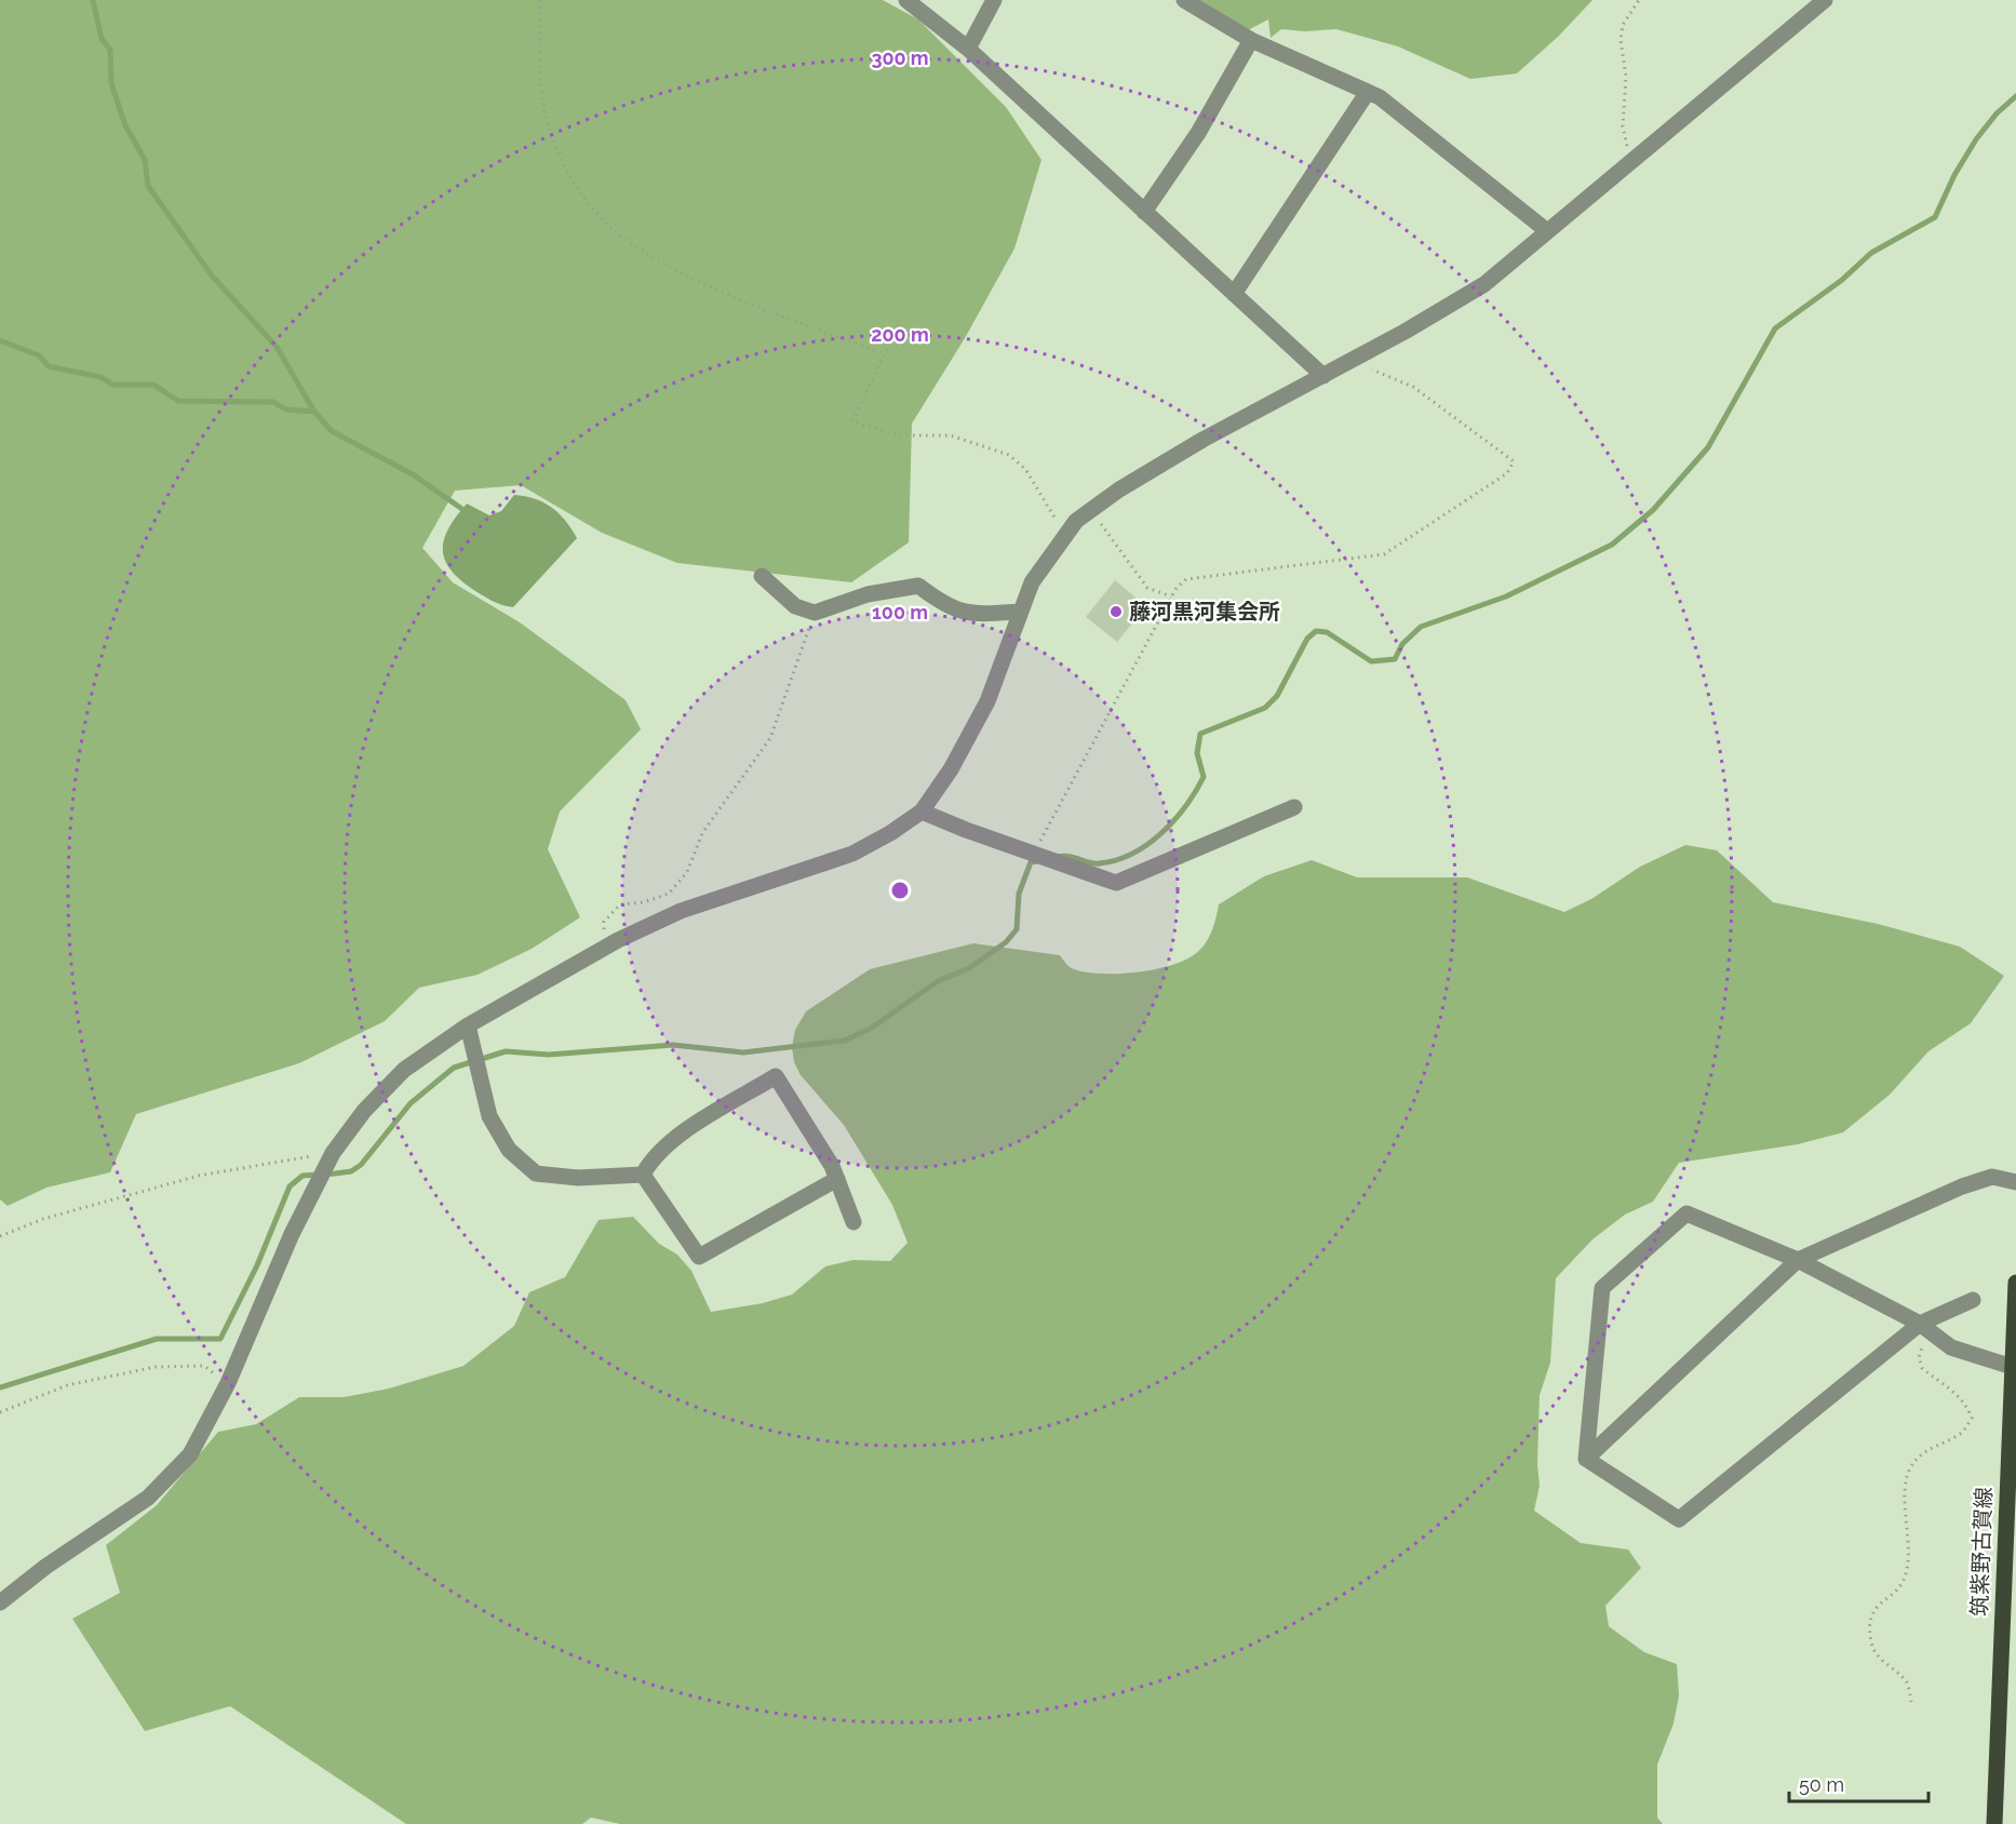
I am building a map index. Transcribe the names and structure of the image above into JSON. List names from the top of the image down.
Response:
{
  "streets": {
    "main road": ["筑紫野古賀線"]
  },
  "places": ["藤河黒河集会所"],
  "scale_bar": "50 m",
  "rings": ["300 m", "200 m", "100 m"]
}
